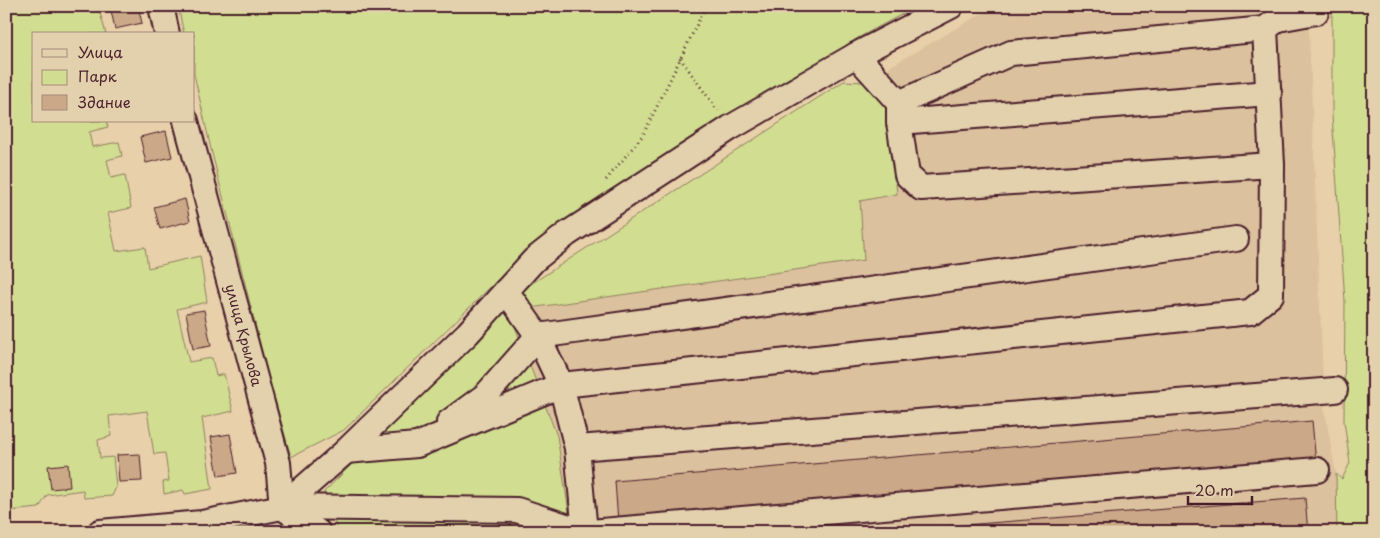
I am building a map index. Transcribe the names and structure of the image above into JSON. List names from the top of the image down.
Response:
{
  "streets": {
    "street": ["улица Крылова"]
  },
  "legend": ["Улица", "Парк", "Здание"],
  "scale_bar": "20 m"
}
